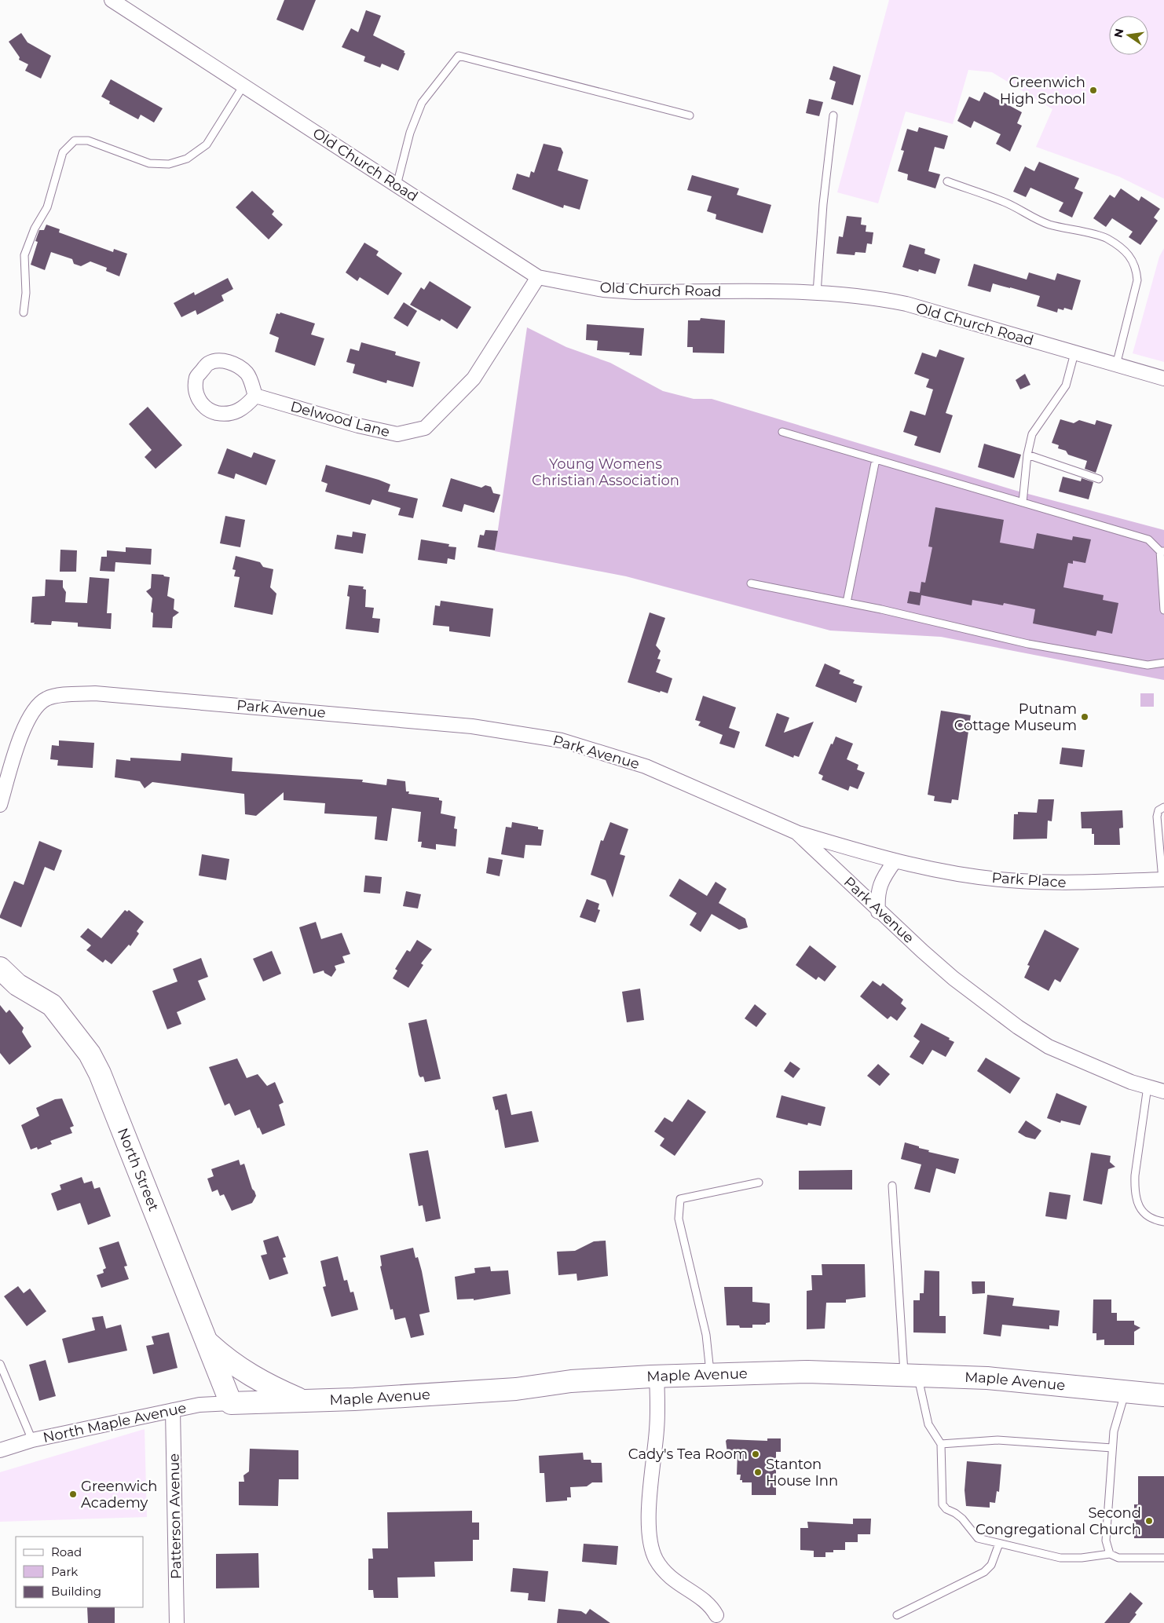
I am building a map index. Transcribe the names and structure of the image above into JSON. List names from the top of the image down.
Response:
{
  "streets": {
    "main road": ["North Street", "Maple Avenue"],
    "street": [
      "Old Church Road",
      "Delwood Lane",
      "Park Avenue",
      "Park Place",
      "North Maple Avenue",
      "Patterson Avenue"
    ]
  },
  "crossings": [
    ["Old Church Road", "Delwood Lane"],
    ["Park Avenue", "Park Place"],
    ["North Street", "Maple Avenue"],
    ["North Street", "North Maple Avenue"],
    ["Maple Avenue", "North Maple Avenue"],
    ["North Maple Avenue", "Patterson Avenue"]
  ],
  "parks": ["Young Womens Christian Association"],
  "places": [
    "Greenwich High School",
    "Putnam Cottage Museum",
    "Cady's Tea Room",
    "Stanton House Inn",
    "Greenwich Academy",
    "Second Congregational Church"
  ],
  "legend": ["Road", "Park", "Building"],
  "north": "left"
}
